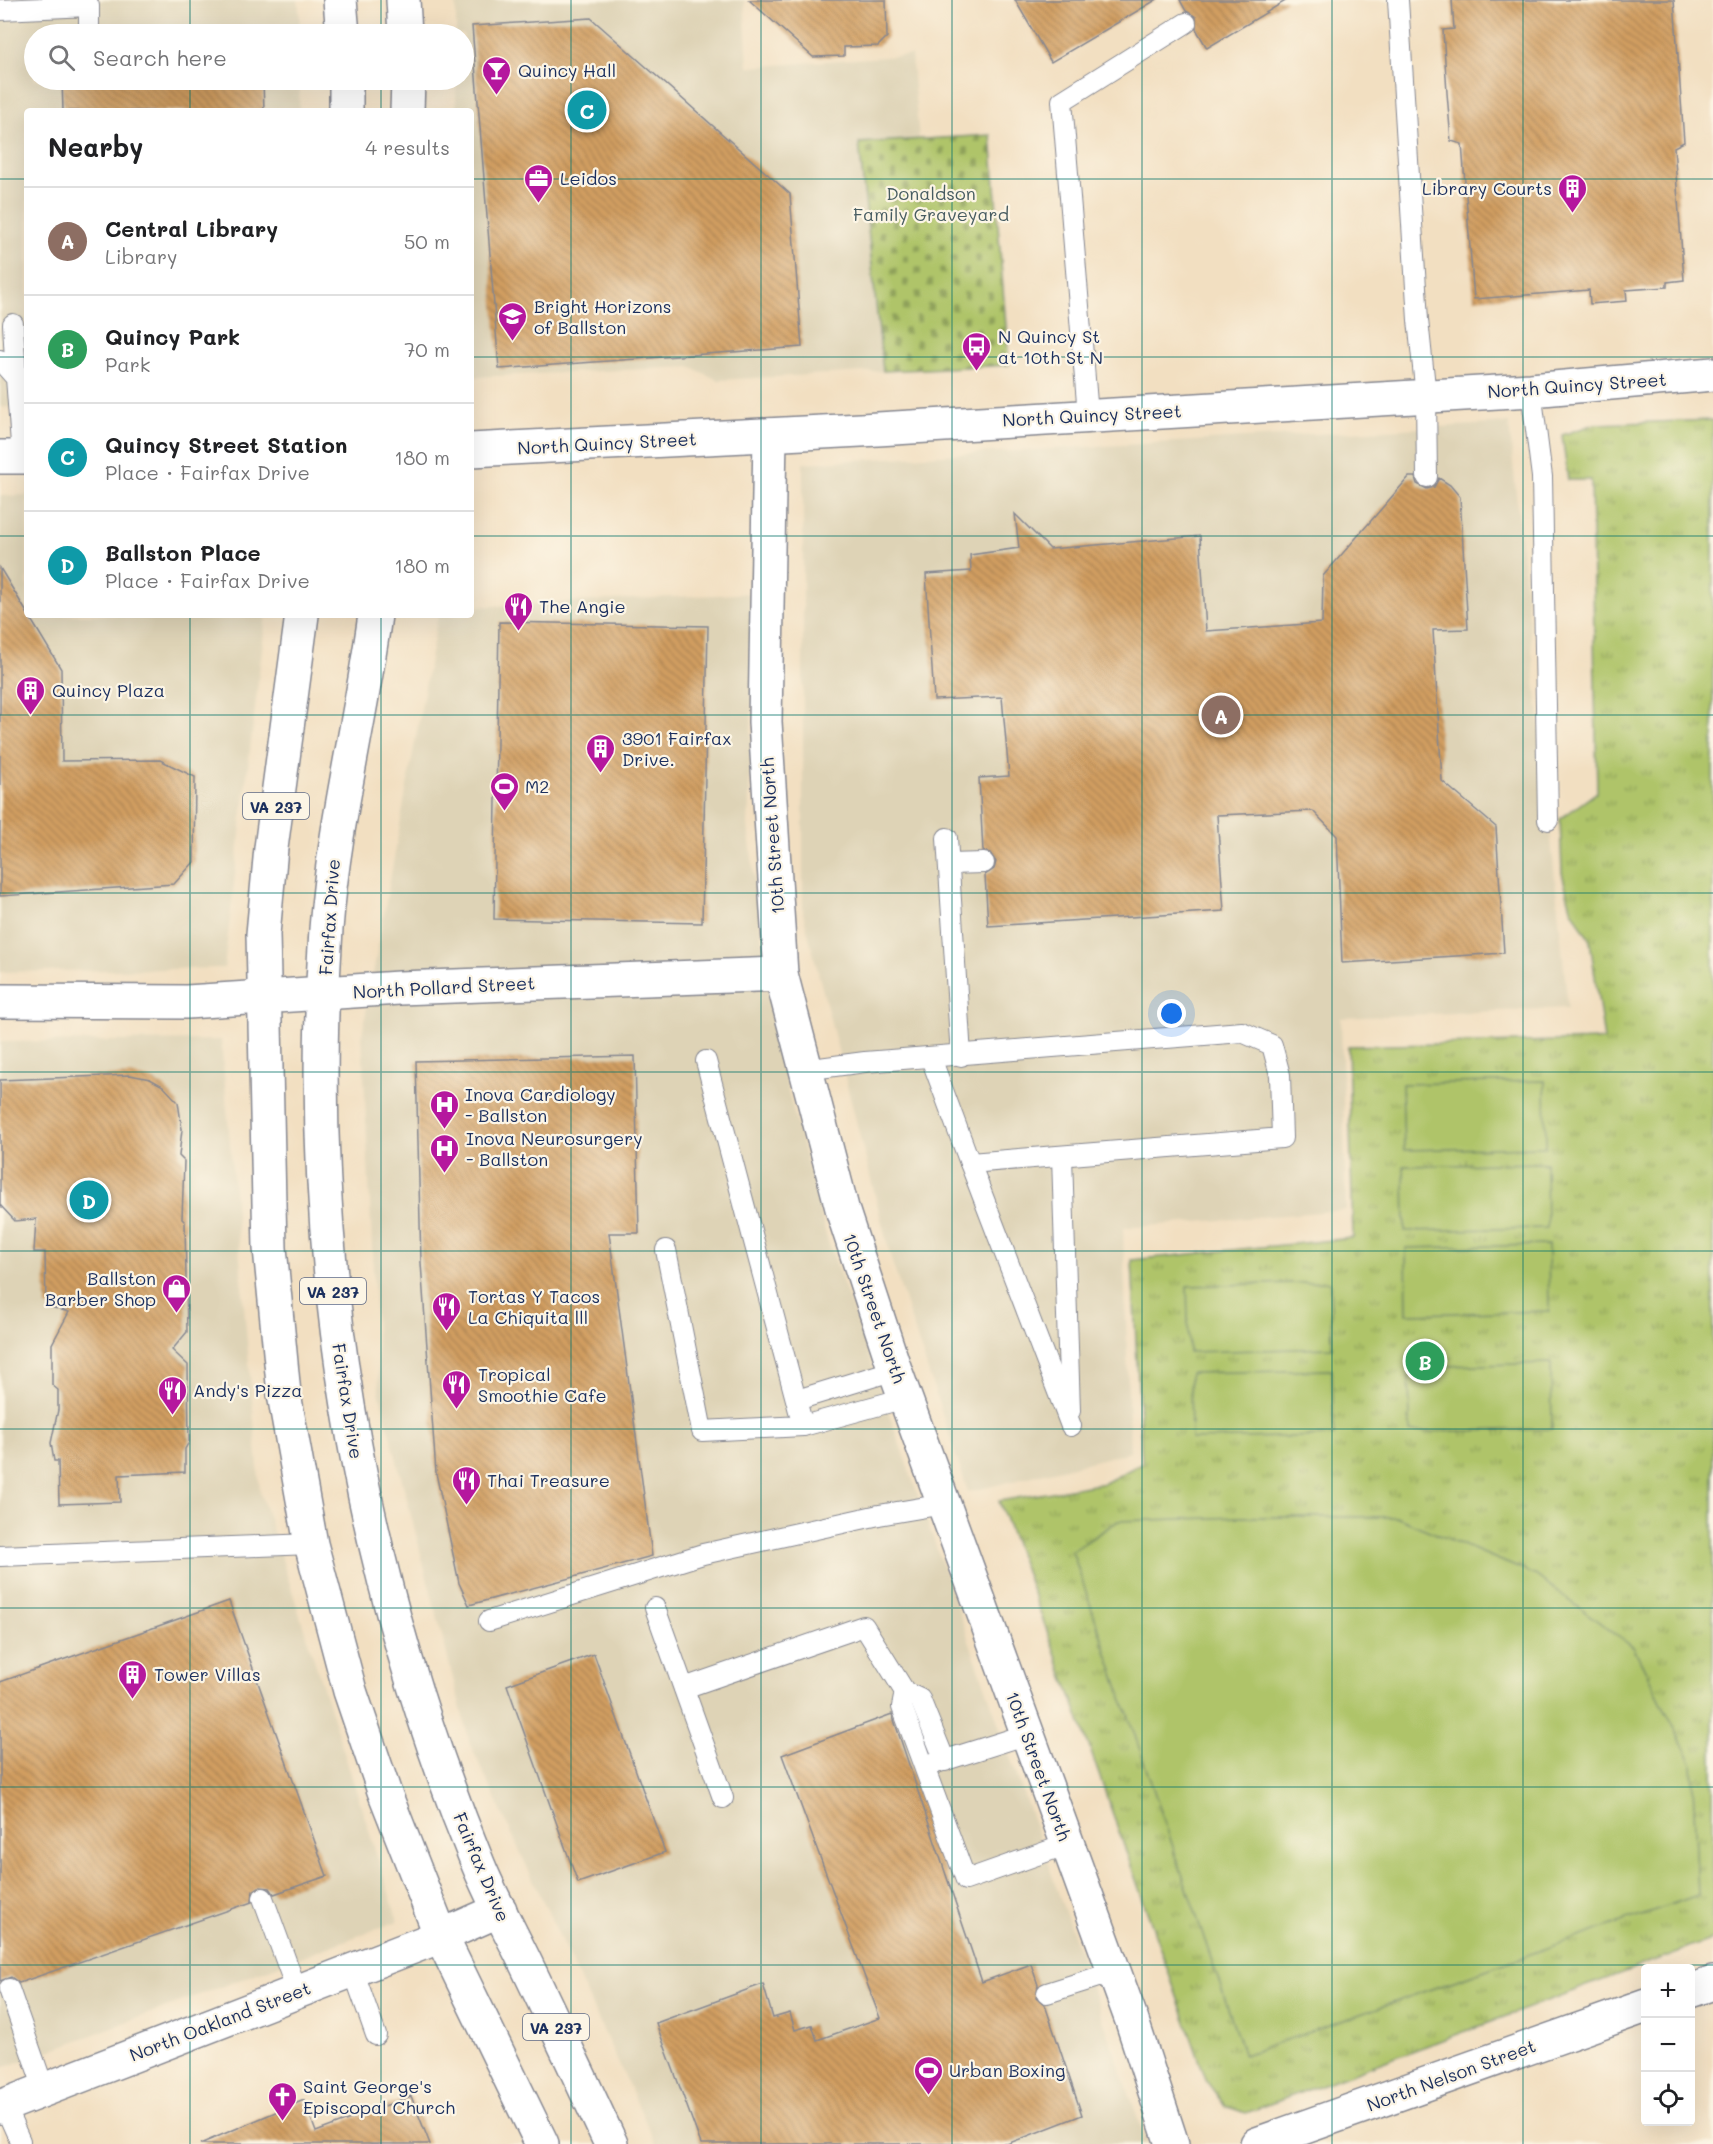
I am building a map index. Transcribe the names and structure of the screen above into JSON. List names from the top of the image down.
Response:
{
  "streets": {
    "main road": [
      "North Quincy Street",
      "VA 237",
      "10th Street North",
      "Fairfax Drive",
      "North Pollard Street",
      "North Oakland Street",
      "North Nelson Street"
    ]
  },
  "crossings": [
    ["North Quincy Street", "10th Street North"],
    ["VA 237", "North Pollard Street"],
    ["VA 237", "North Oakland Street"],
    ["10th Street North", "North Pollard Street"],
    ["Fairfax Drive", "North Pollard Street"],
    ["Fairfax Drive", "North Oakland Street"]
  ],
  "parks": ["Donaldson Family Graveyard"],
  "places": {
    "bar": ["Quincy Hall"],
    "office": ["Leidos"],
    "building": [
      "Library Courts",
      "Quincy Plaza",
      "3901 Fairfax Drive.",
      "Tower Villas"
    ],
    "school or university": ["Bright Horizons of Ballston"],
    "bus stop": ["N Quincy St at 10th St N"],
    "restaurant": [
      "The Angie",
      "Tortas Y Tacos La Chiquita lll",
      "Tropical Smoothie Cafe",
      "Andy's Pizza",
      "Thai Treasure"
    ],
    "sports": ["M2", "Urban Boxing"],
    "hospital": ["Inova Cardiology - Ballston", "Inova Neurosurgery - Ballston"],
    "shop": ["Ballston Barber Shop"],
    "church": ["Saint George's Episcopal Church"]
  },
  "page": {
    "search": "Search here",
    "pins": [
      "C",
      "A",
      "D",
      "B"
    ],
    "heading": ["Nearby", "4 results"],
    "list": [
      {
        "mark": "A",
        "name": "Central Library",
        "note": "Library",
        "value": "50 m"
      },
      {
        "mark": "B",
        "name": "Quincy Park",
        "note": "Park",
        "value": "70 m"
      },
      {
        "mark": "C",
        "name": "Quincy Street Station",
        "note": "Place · Fairfax Drive",
        "value": "180 m"
      },
      {
        "mark": "D",
        "name": "Ballston Place",
        "note": "Place · Fairfax Drive",
        "value": "180 m"
      }
    ],
    "map_buttons": ["+", "−"]
  }
}
